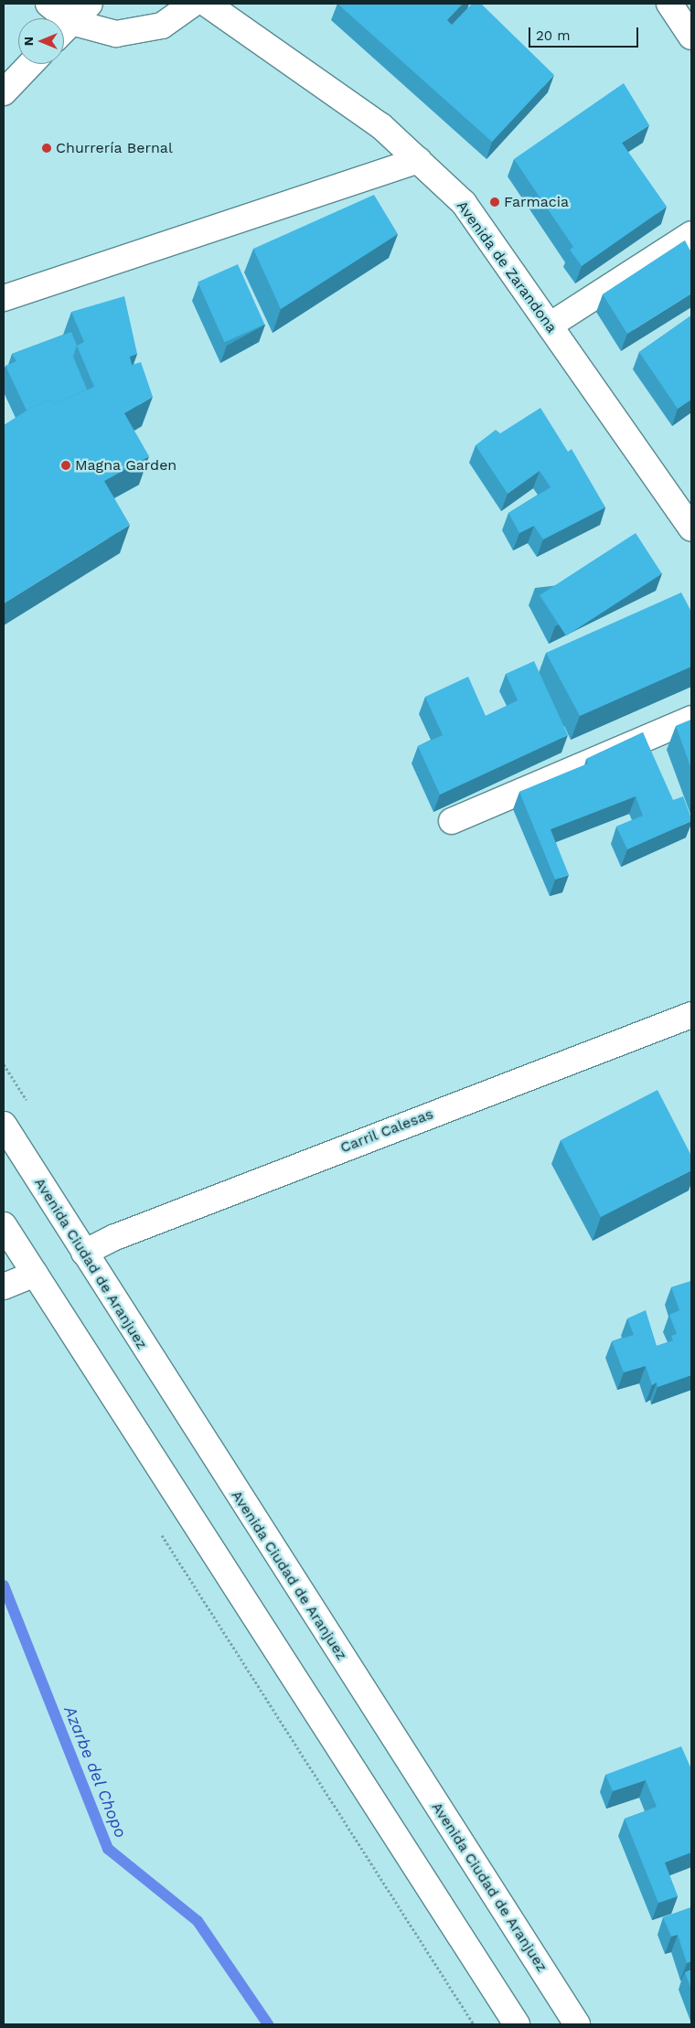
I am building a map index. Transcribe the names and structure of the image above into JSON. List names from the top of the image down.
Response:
{
  "streets": {
    "street": ["Avenida de Zarandona", "Carril Calesas", "Avenida Ciudad de Aranjuez"]
  },
  "crossings": [
    ["Carril Calesas", "Avenida Ciudad de Aranjuez"]
  ],
  "water": ["Azarbe del Chopo"],
  "places": ["Churrería Bernal", "Farmacia", "Magna Garden"],
  "scale_bar": "20 m",
  "north": "left"
}
